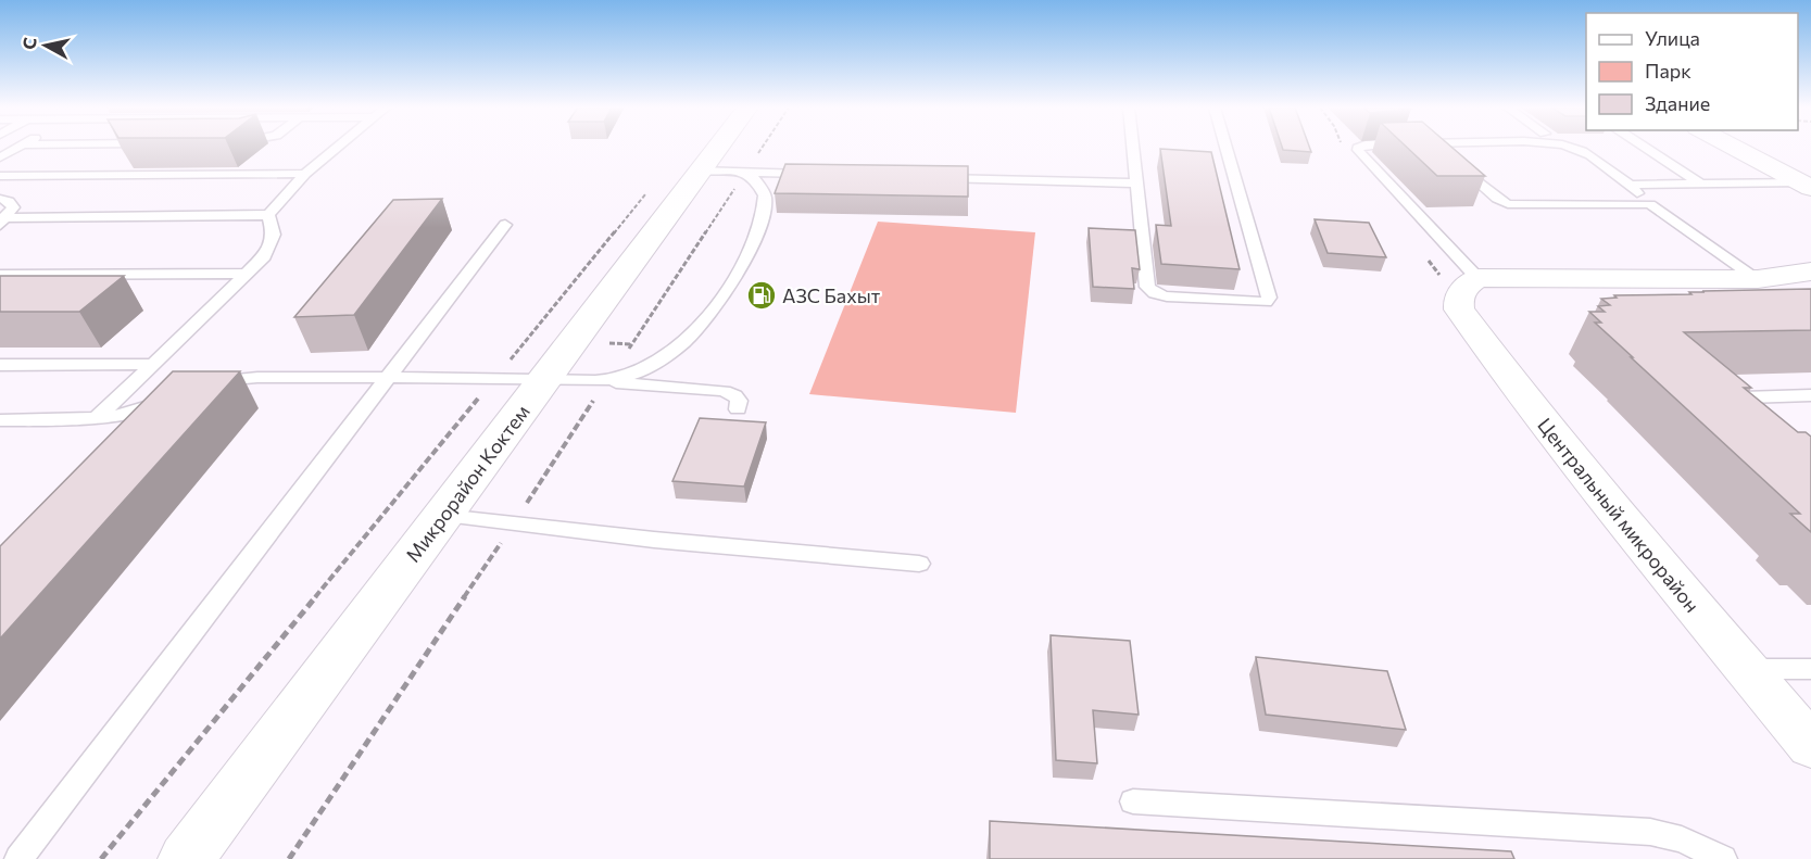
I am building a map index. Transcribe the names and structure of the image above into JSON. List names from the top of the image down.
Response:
{
  "streets": {
    "main road": ["Микрорайон Коктем", "Центральный микрорайон"]
  },
  "places": {
    "fuel station": ["АЗС Бахыт"]
  },
  "legend": ["Улица", "Парк", "Здание"],
  "north": "left"
}
